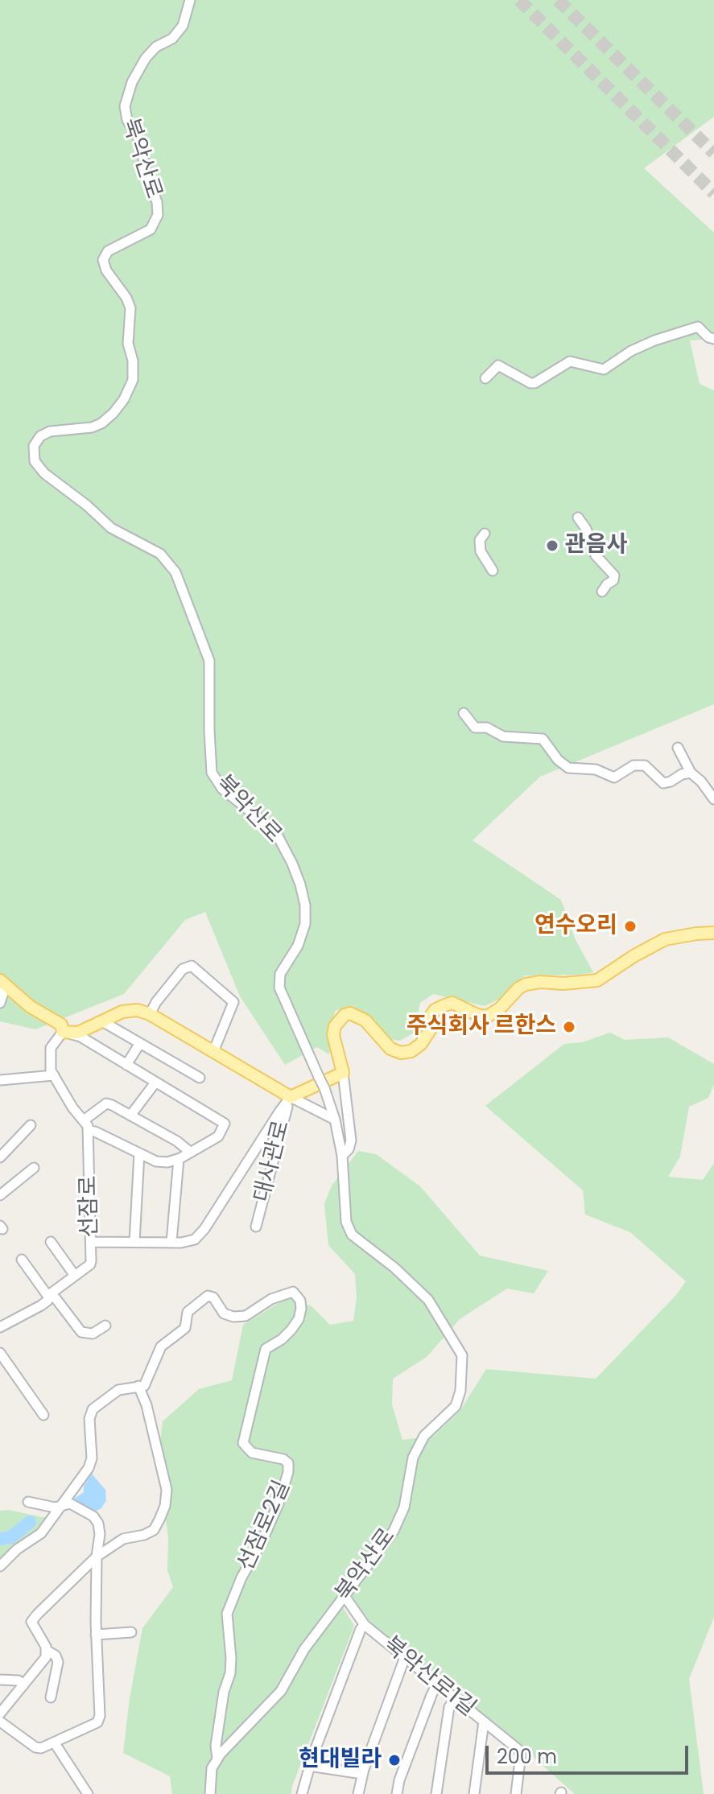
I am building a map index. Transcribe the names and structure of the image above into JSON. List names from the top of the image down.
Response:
{
  "streets": {
    "main road": ["대사관로"],
    "street": [
      "북악산로",
      "선잠로",
      "선잠로2길",
      "북악산로1길"
    ]
  },
  "crossings": [
    ["북악산로", "대사관로"],
    ["북악산로", "선잠로2길"],
    ["북악산로", "북악산로1길"]
  ],
  "places": [
    "관음사",
    "연수오리",
    "주식회사 르한스",
    "현대빌라"
  ],
  "scale_bar": "200 m"
}
